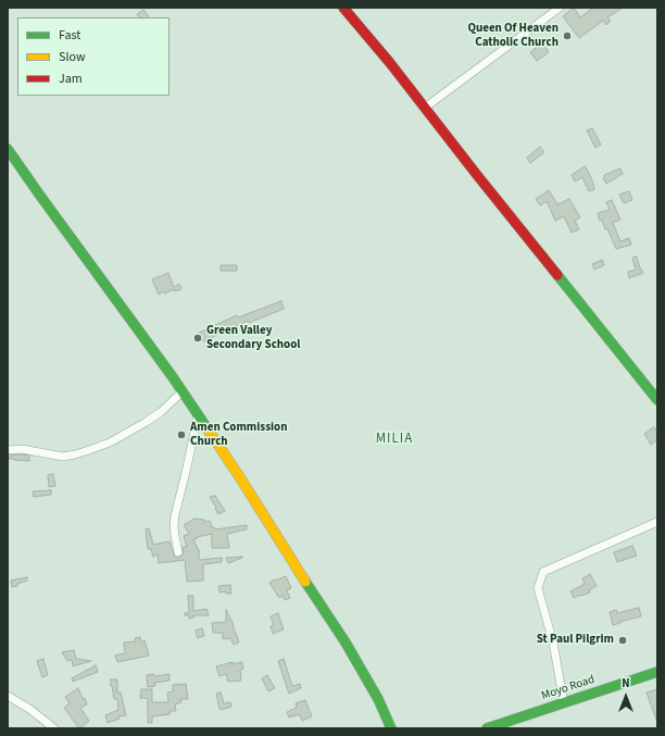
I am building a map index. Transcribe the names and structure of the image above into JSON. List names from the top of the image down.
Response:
{
  "streets": {
    "street": ["Moyo Road"]
  },
  "districts": ["MILIA"],
  "places": [
    "Queen Of Heaven Catholic Church",
    "Green Valley Secondary School",
    "Amen Commission Church",
    "St Paul Pilgrim"
  ],
  "legend": ["Fast", "Slow", "Jam"],
  "north": "top"
}
